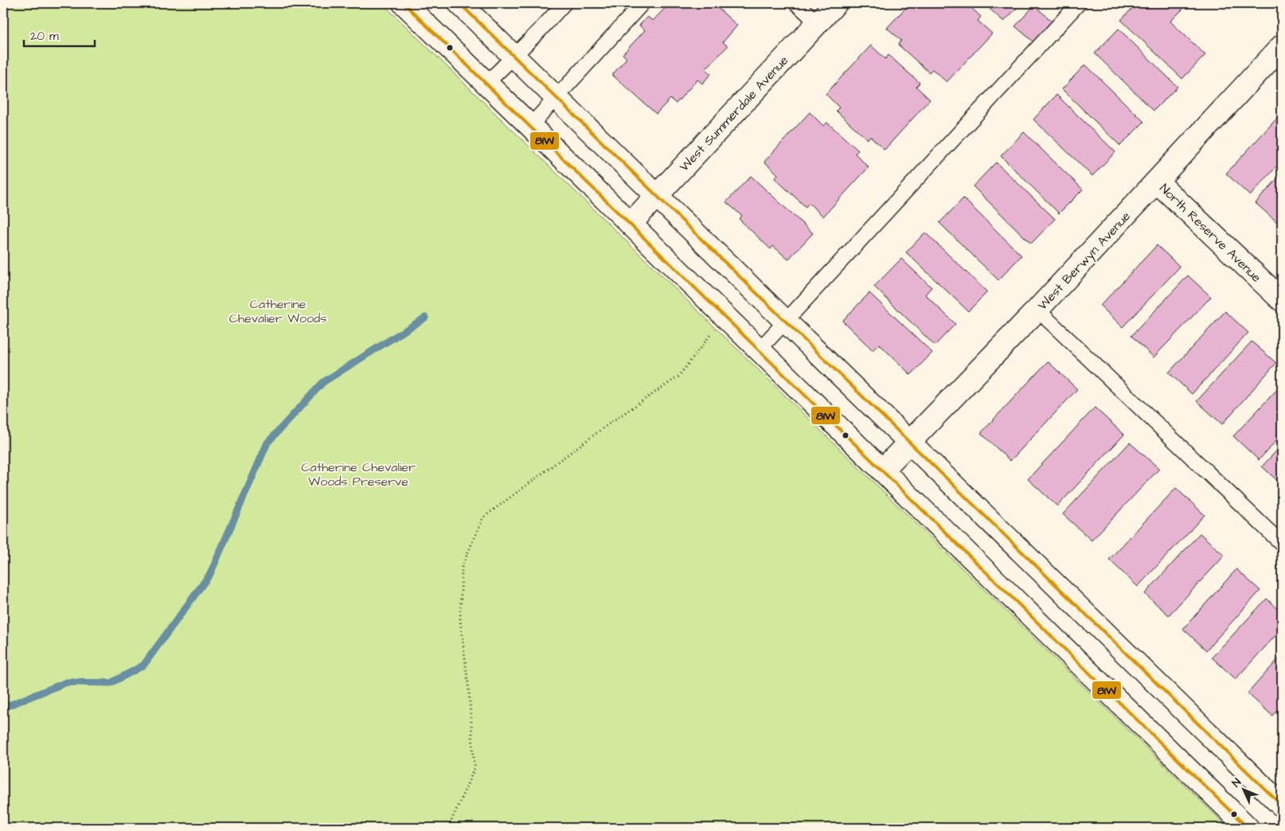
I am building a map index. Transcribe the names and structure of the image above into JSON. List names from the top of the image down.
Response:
{
  "streets": {
    "main road": ["West Summerdale Avenue", "North Reserve Avenue", "West Berwyn Avenue"]
  },
  "crossings": [
    ["North Reserve Avenue", "West Berwyn Avenue"]
  ],
  "parks": ["Catherine Chevalier Woods", "Catherine Chevalier Woods Preserve"],
  "lines": ["transit line 81W"],
  "scale_bar": "20 m",
  "north": "top left"
}
